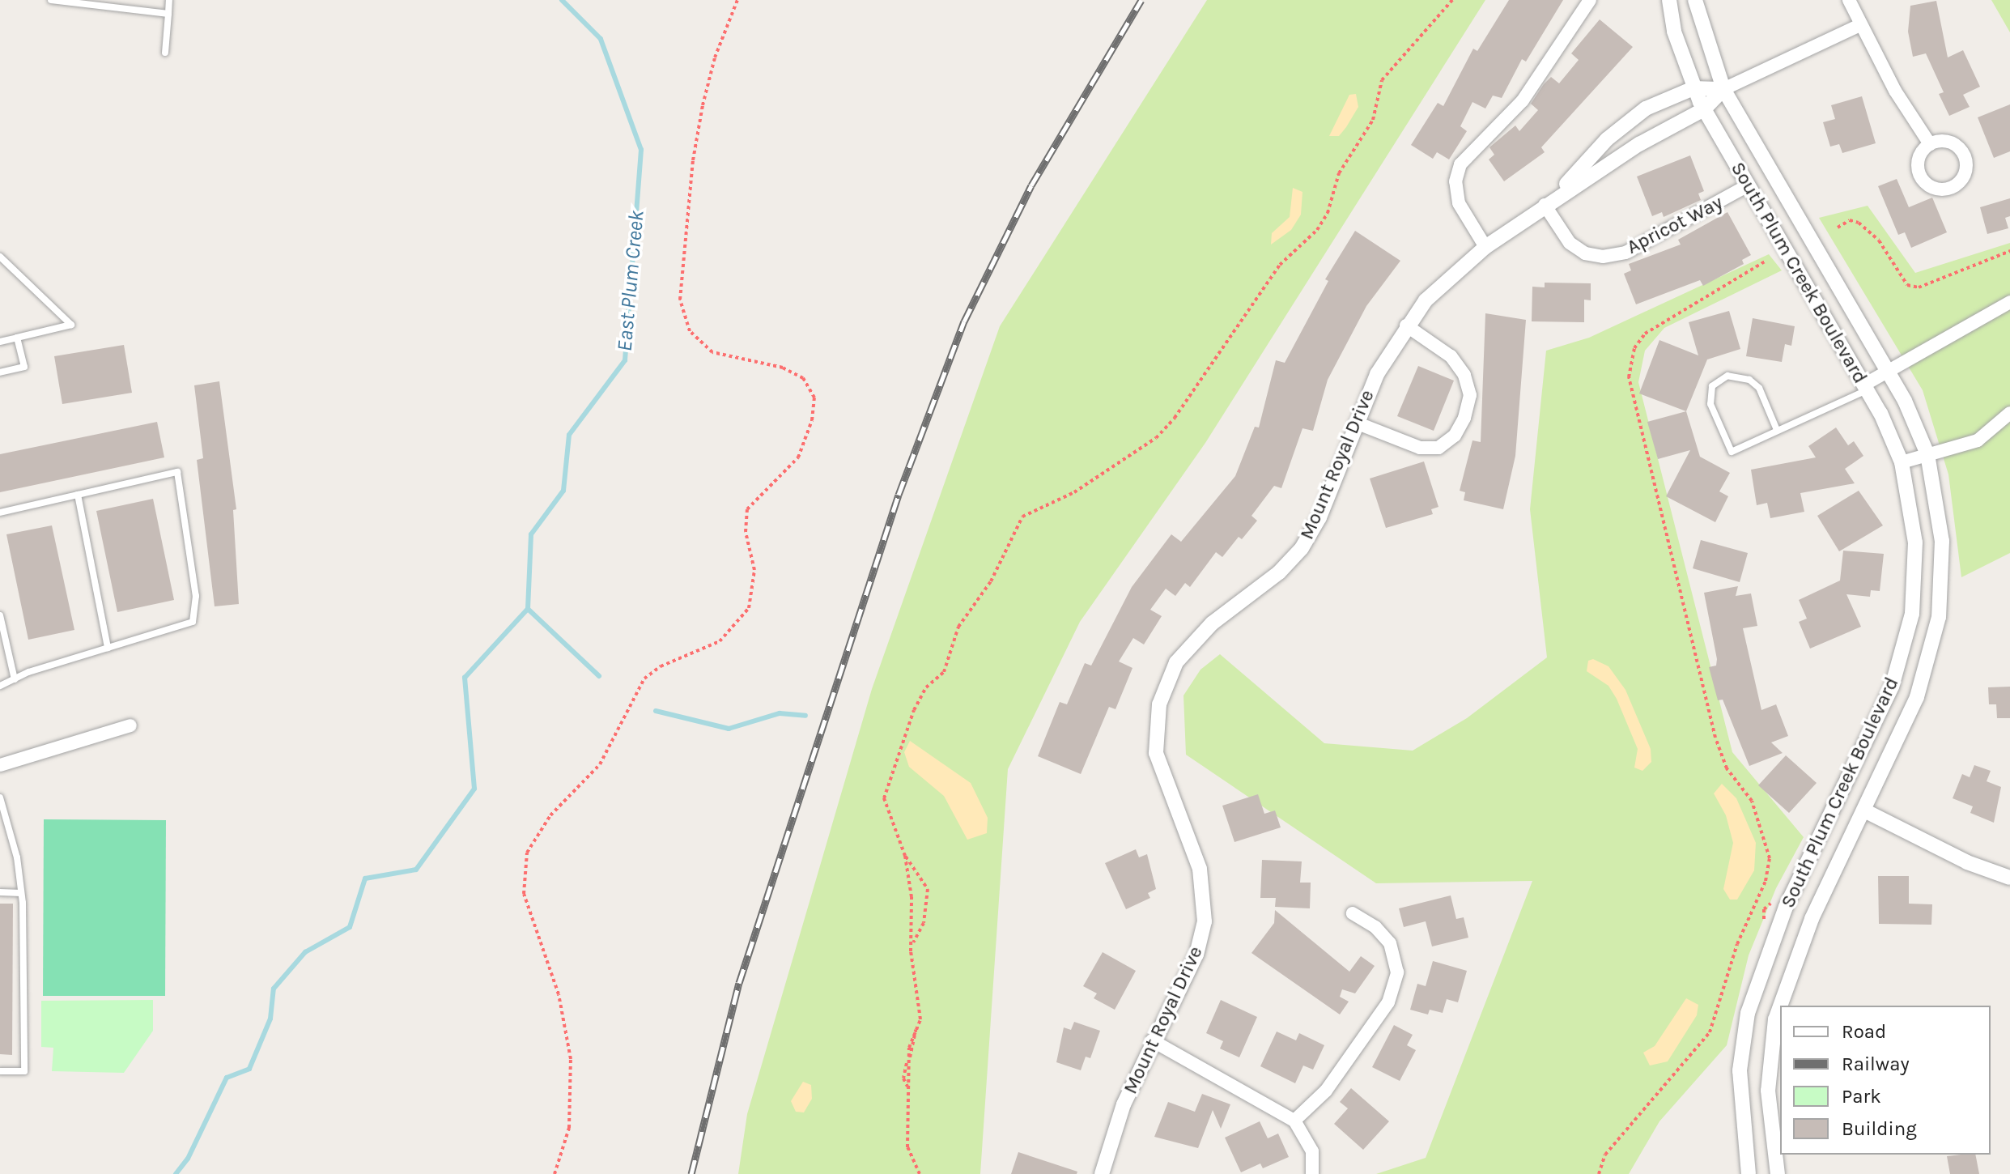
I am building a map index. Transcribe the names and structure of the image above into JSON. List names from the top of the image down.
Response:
{
  "streets": {
    "street": ["Apricot Way", "South Plum Creek Boulevard", "Mount Royal Drive"]
  },
  "crossings": [
    ["Apricot Way", "South Plum Creek Boulevard"],
    ["Apricot Way", "Mount Royal Drive"],
    ["South Plum Creek Boulevard", "Mount Royal Drive"]
  ],
  "water": ["East Plum Creek"],
  "legend": [
    "Road",
    "Railway",
    "Park",
    "Building"
  ]
}
